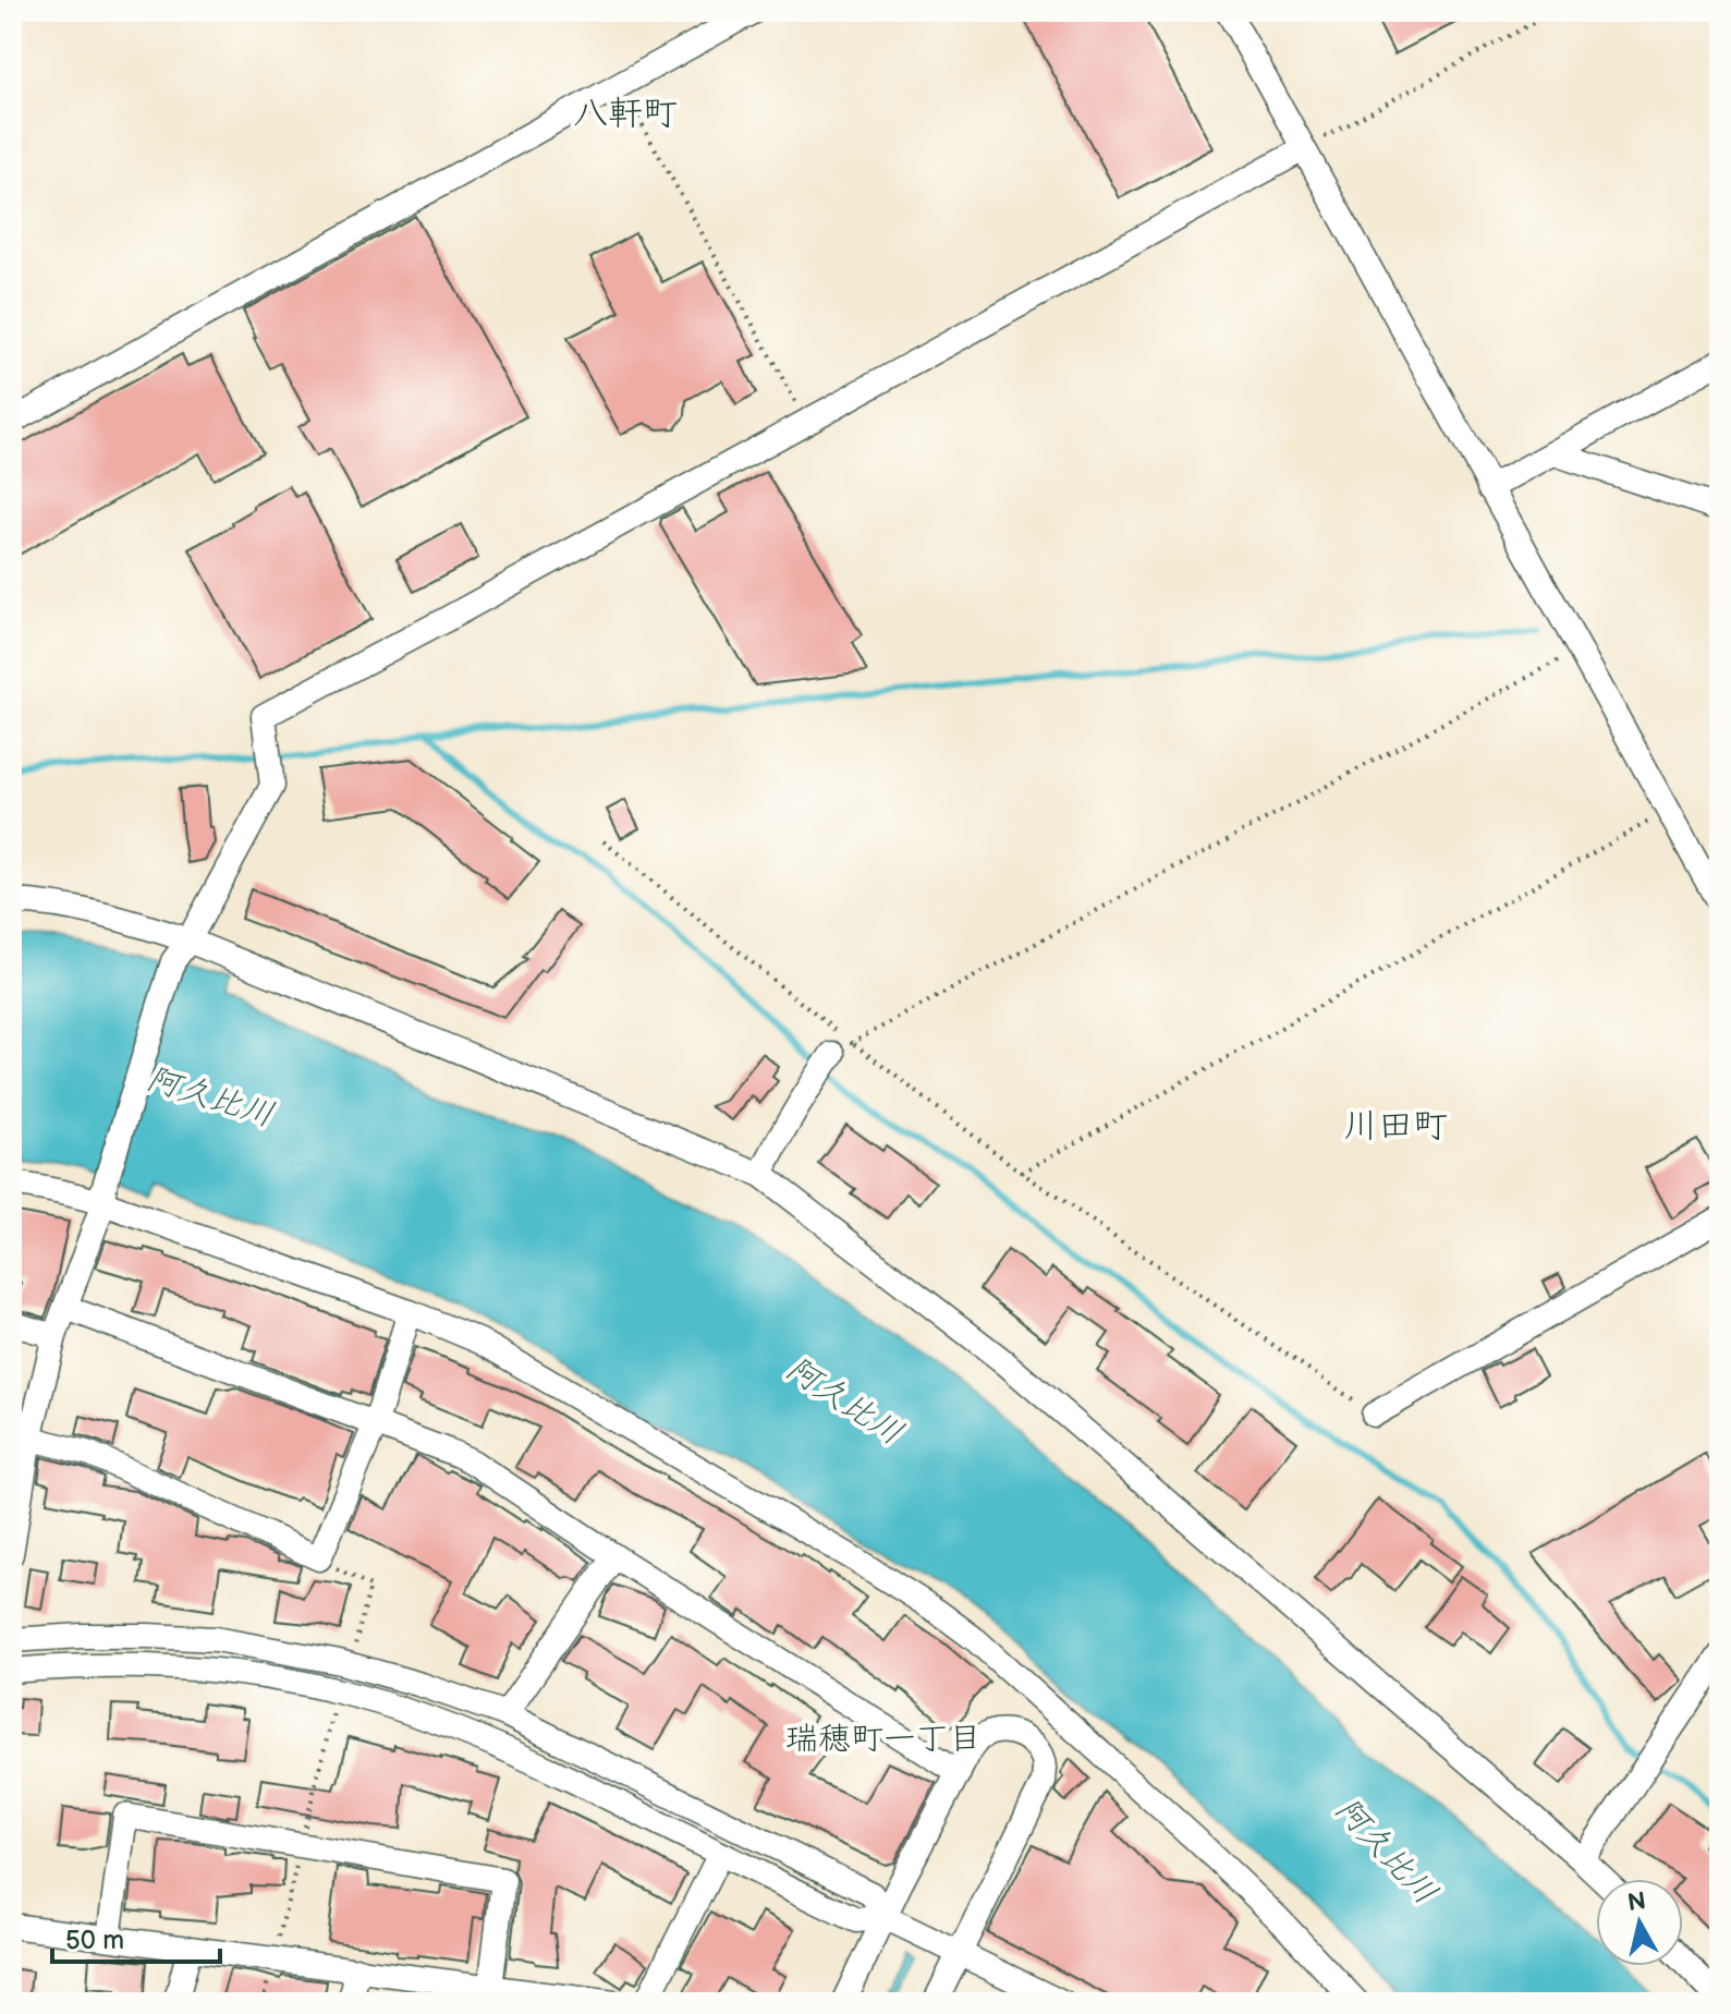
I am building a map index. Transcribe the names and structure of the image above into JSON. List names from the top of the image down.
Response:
{
  "districts": ["八軒町", "川田町", "瑞穂町一丁目"],
  "water": ["阿久比川"],
  "scale_bar": "50 m",
  "north": "top"
}
